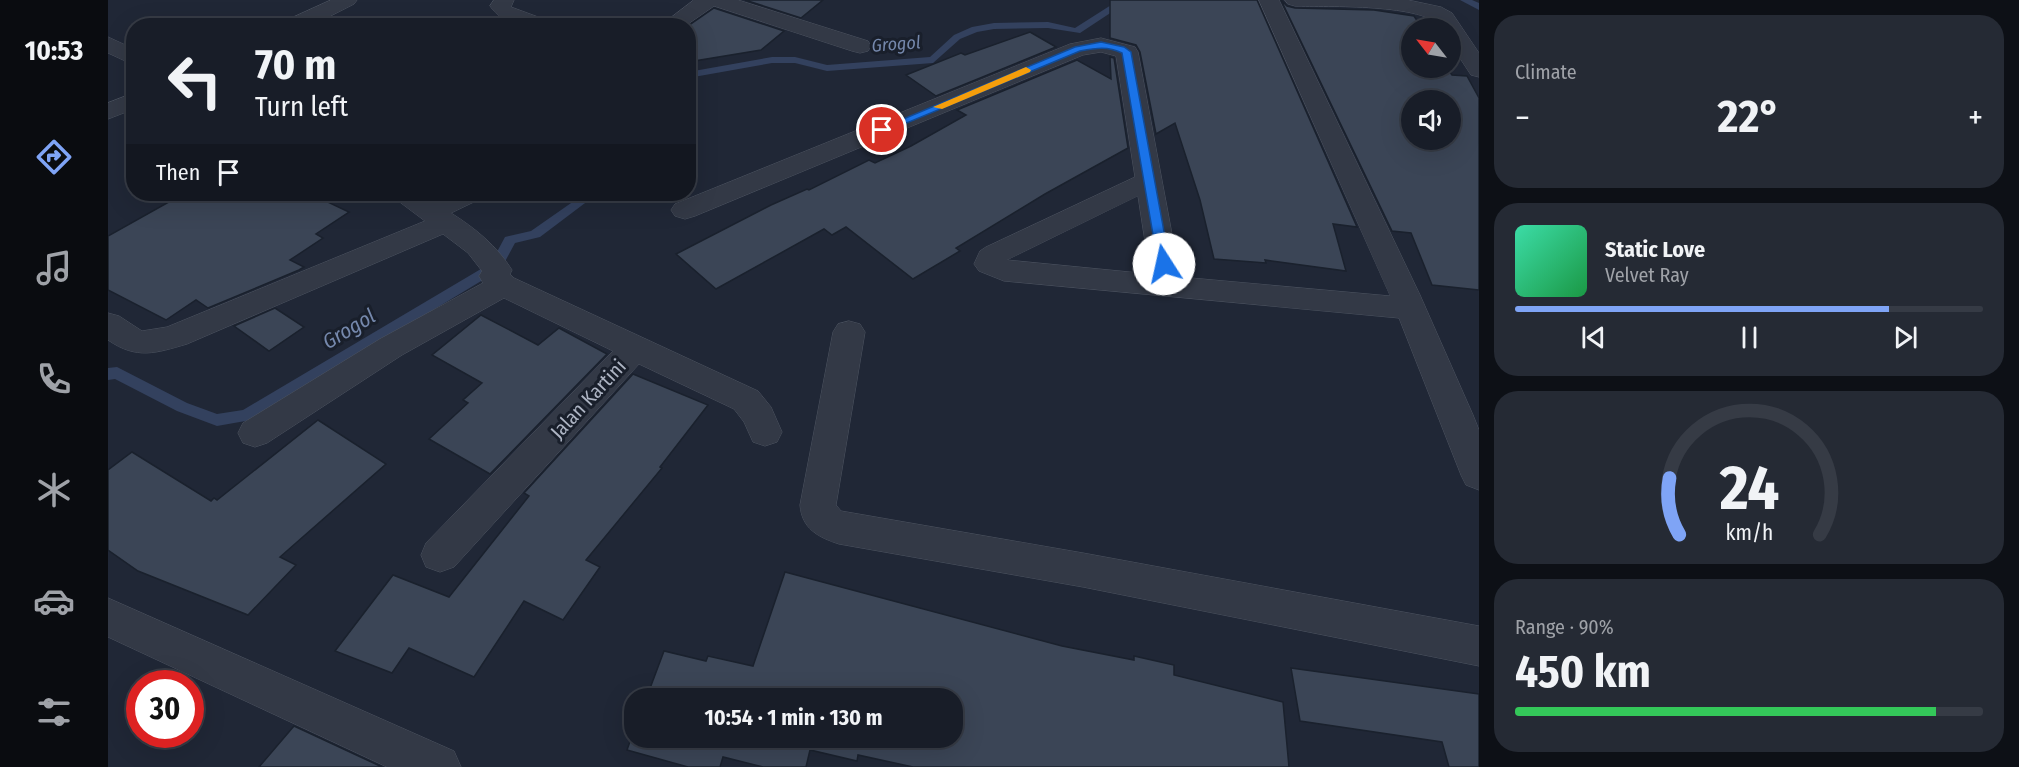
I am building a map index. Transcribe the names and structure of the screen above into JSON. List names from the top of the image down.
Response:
{
  "streets": {
    "street": ["Jalan Kartini"]
  },
  "water": ["Grogol"],
  "north": "top left",
  "page": {
    "tabs": "10:53",
    "tile": [
      "Climate",
      ["Range · 90%", "450 km"]
    ],
    "turn": ["70 m", "Turn left"],
    "heat": ["−", "22°", "+"],
    "then": "Then",
    "song": ["Static Love", "Velvet Ray"],
    "limit": "30",
    "trip": "10:54 · 1 min · 130 m",
    "gauge": ["24", "km/h"]
  }
}
